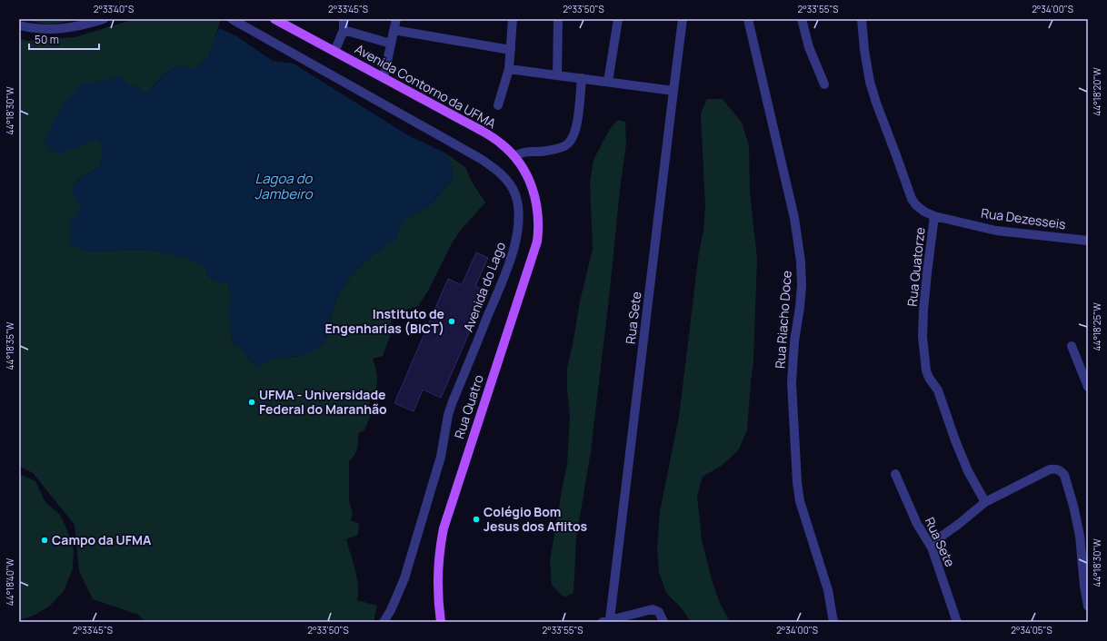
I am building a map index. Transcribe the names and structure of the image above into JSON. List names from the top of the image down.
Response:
{
  "streets": {
    "main road": ["Avenida Contorno da UFMA", "Rua Quatro"],
    "street": [
      "Rua Dezesseis",
      "Rua Quatorze",
      "Avenida do Lago",
      "Rua Sete",
      "Rua Riacho Doce"
    ]
  },
  "crossings": [
    ["Avenida Contorno da UFMA", "Rua Quatro"],
    ["Rua Dezesseis", "Rua Quatorze"]
  ],
  "water": ["Lagoa do Jambeiro"],
  "places": [
    "Instituto de Engenharias (BICT)",
    "UFMA - Universidade Federal do Maranhão",
    "Colégio Bom Jesus dos Aflitos",
    "Campo da UFMA"
  ],
  "scale_bar": "50 m",
  "coordinates": [
    "2°33'40\"S",
    "2°33'45\"S",
    "2°33'50\"S",
    "2°33'55\"S",
    "2°34'00\"S",
    "44°18'20\"W",
    "44°18'30\"W",
    "44°18'25\"W",
    "44°18'35\"W",
    "44°18'40\"W",
    "2°34'05\"S"
  ]
}
